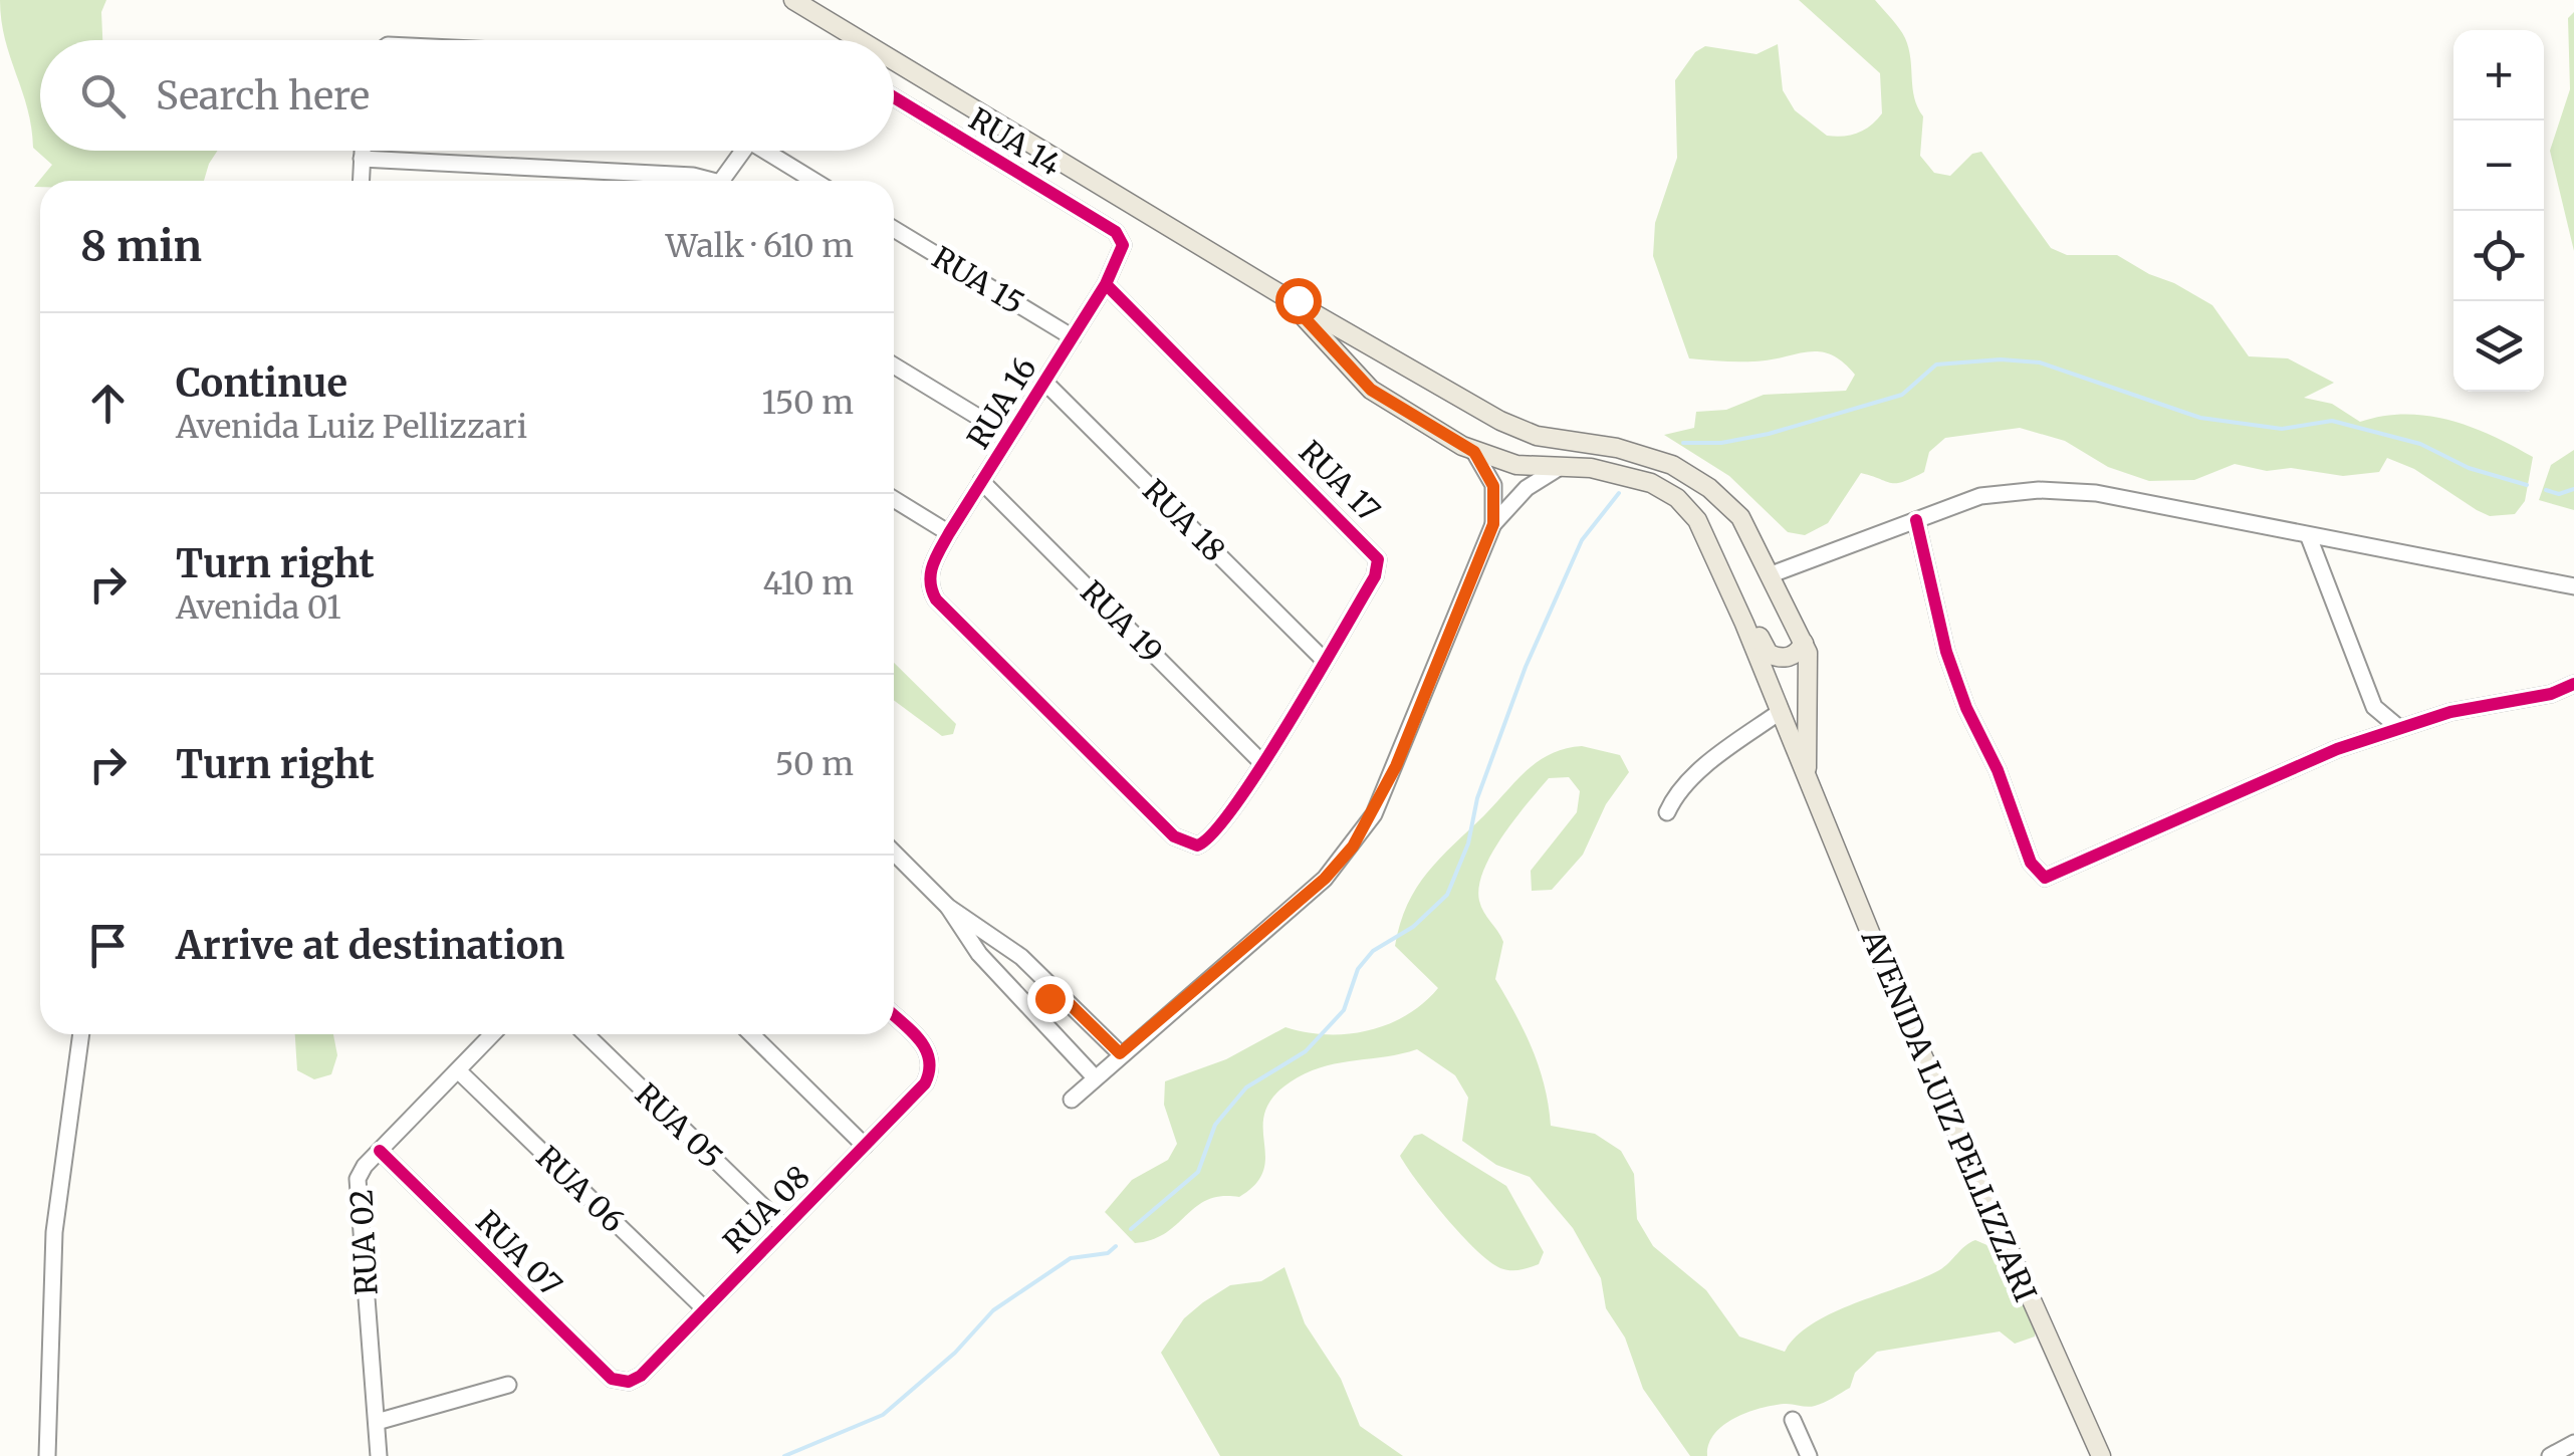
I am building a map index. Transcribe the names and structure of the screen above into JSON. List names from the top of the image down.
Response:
{
  "streets": {
    "main road": ["AVENIDA LUIZ PELLIZZARI"],
    "street": [
      "RUA 14",
      "RUA 15",
      "RUA 16",
      "RUA 17",
      "RUA 18",
      "RUA 19",
      "RUA 05",
      "RUA 06",
      "RUA 08",
      "RUA 02",
      "RUA 07"
    ]
  },
  "crossings": [
    ["RUA 14", "RUA 16"],
    ["RUA 15", "RUA 16"],
    ["RUA 16", "RUA 17"],
    ["RUA 16", "RUA 18"],
    ["RUA 16", "RUA 19"],
    ["RUA 17", "RUA 18"],
    ["RUA 17", "RUA 19"],
    ["RUA 05", "RUA 08"],
    ["RUA 06", "RUA 08"],
    ["RUA 06", "RUA 02"],
    ["RUA 08", "RUA 07"],
    ["RUA 02", "RUA 07"]
  ],
  "page": {
    "map_buttons": ["+", "−"],
    "search": "Search here",
    "heading": ["8 min", "Walk · 610 m"],
    "list": [
      ["Continue", "Avenida Luiz Pellizzari", "150 m"],
      ["Turn right", "Avenida 01", "410 m"],
      ["Turn right", "50 m"],
      "Arrive at destination"
    ]
  }
}
